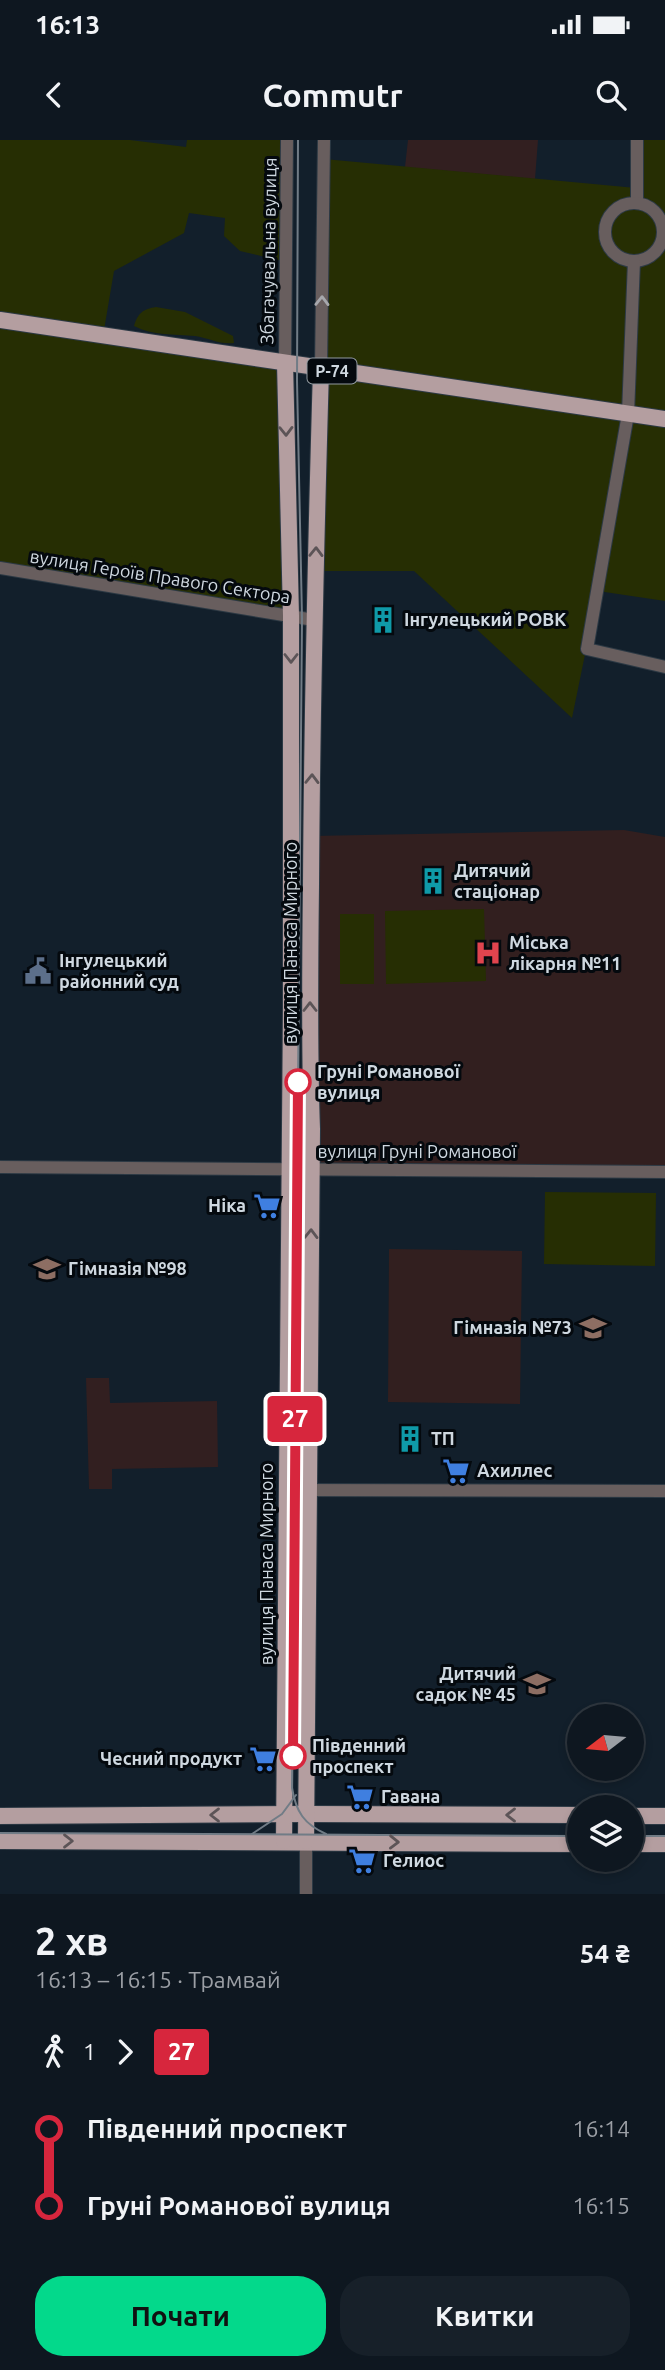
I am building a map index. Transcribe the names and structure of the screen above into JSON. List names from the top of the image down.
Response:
{
  "streets": {
    "main road": ["Р-74", "вулиця Панаса Мирного"],
    "street": ["Збагачувальна вулиця", "вулиця Героїв Правого Сектора", "вулиця Груні Романової"]
  },
  "crossings": [
    ["Збагачувальна вулиця", "Р-74"],
    ["Збагачувальна вулиця", "вулиця Панаса Мирного"],
    ["Р-74", "вулиця Панаса Мирного"],
    ["вулиця Героїв Правого Сектора", "вулиця Панаса Мирного"],
    ["вулиця Панаса Мирного", "вулиця Груні Романової"]
  ],
  "places": {
    "building": ["Інгулецький РОВК", "Дитячий стаціонар", "ТП"],
    "hospital": ["Міська лікарня №11"],
    "public building": ["Інгулецький районний суд"],
    "other": ["Груні Романової вулиця", "Південний проспект"],
    "supermarket": [
      "Ніка",
      "Ахиллес",
      "Чесний продукт",
      "Гавана",
      "Гелиос"
    ],
    "school or university": ["Гімназія №98", "Гімназія №73", "Дитячий садок № 45"]
  },
  "lines": ["tram line 27"],
  "north": "left",
  "page": {
    "status": "16:13",
    "header": "Commutr",
    "on_map": "27",
    "heading": ["2 хв", "16:13 – 16:15 · Трамвай", "54 ₴"],
    "legs": ["1", "27"],
    "list": [
      {
        "name": "Південний проспект",
        "value": "16:14"
      },
      {
        "name": "Груні Романової вулиця",
        "value": "16:15"
      }
    ],
    "buttons": ["Почати", "Квитки"]
  }
}
